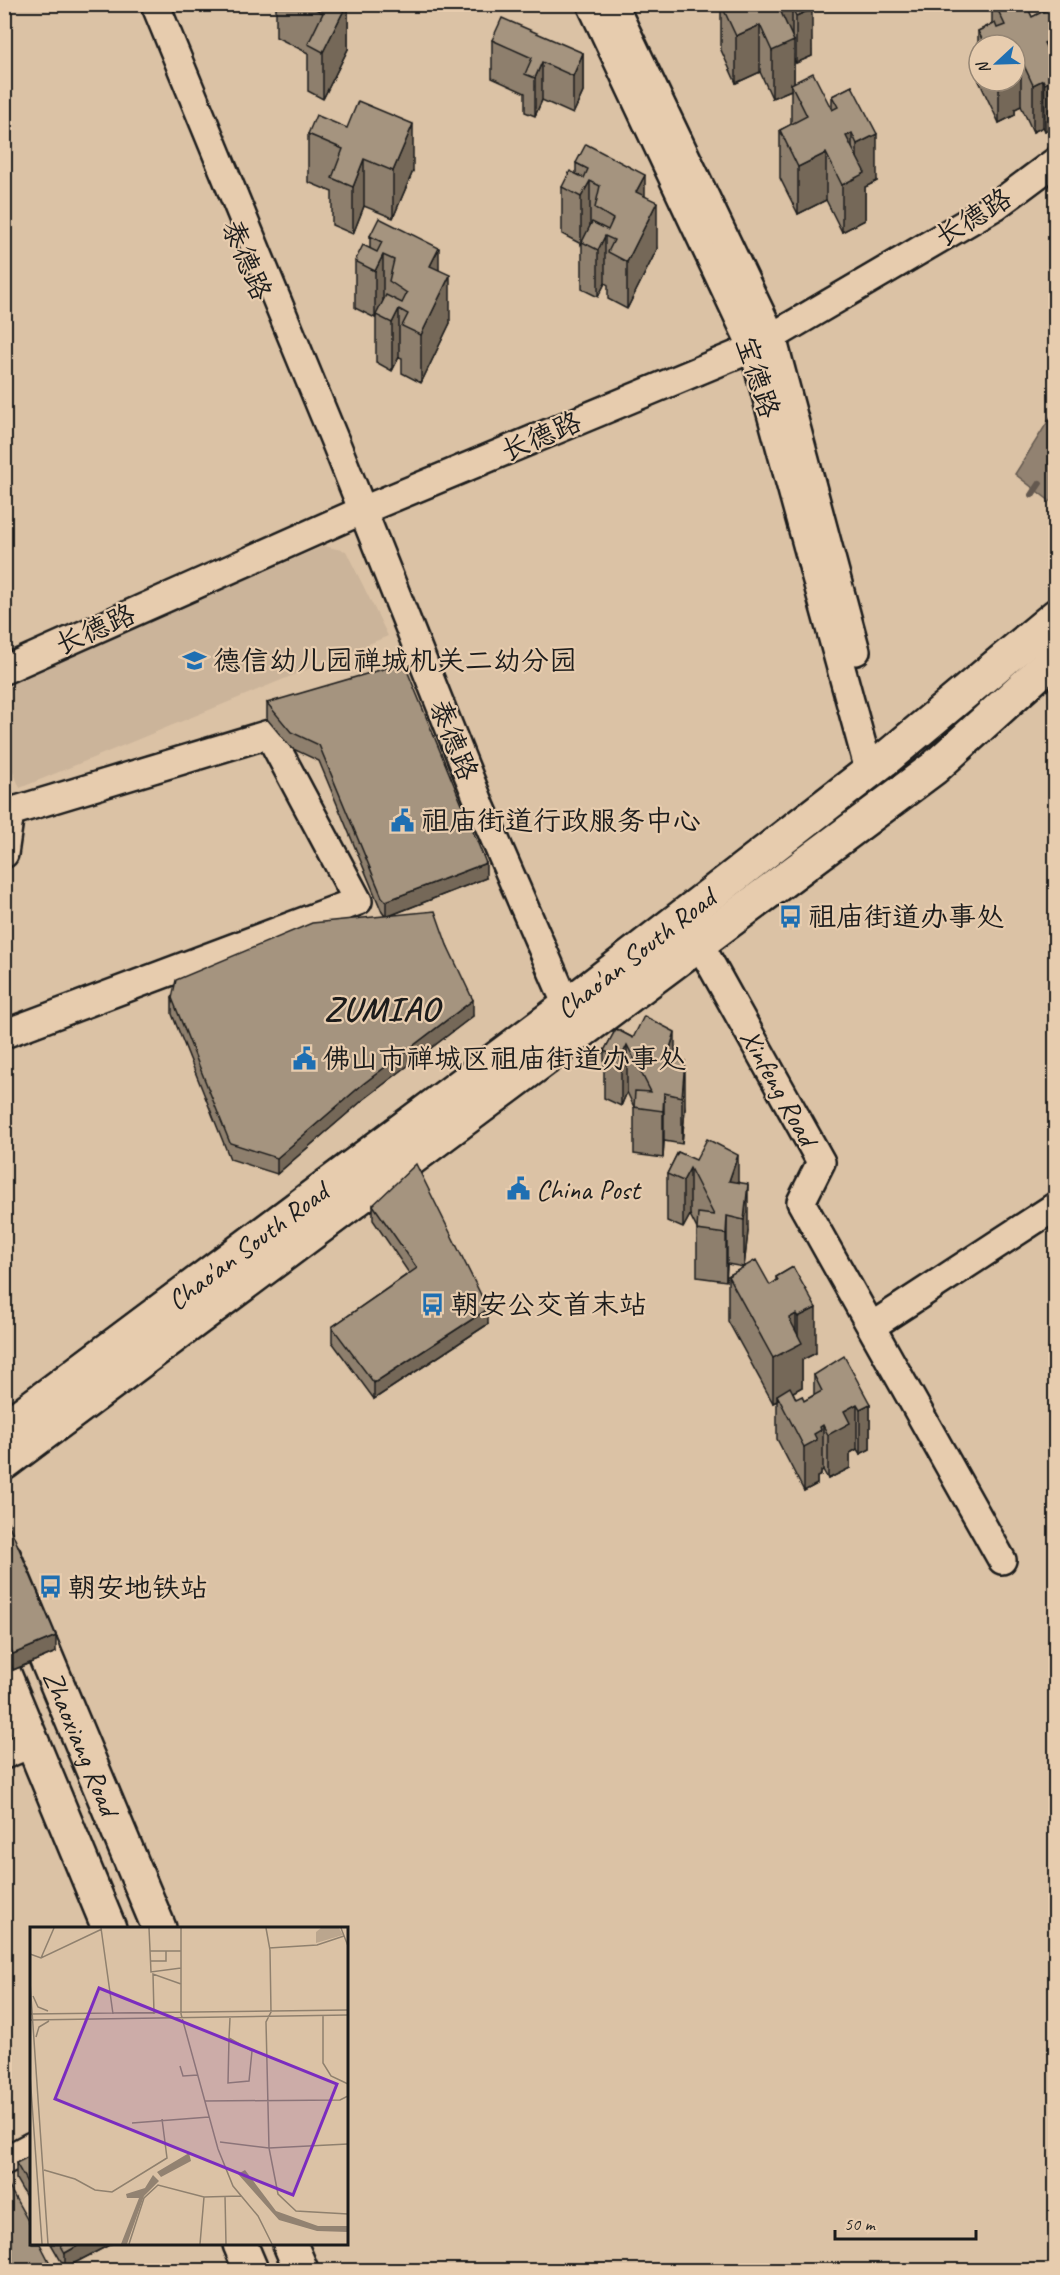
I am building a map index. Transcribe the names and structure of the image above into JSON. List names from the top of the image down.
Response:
{
  "streets": {
    "main road": ["Chao'an South Road", "Zhaoxiang Road"],
    "street": [
      "长德路",
      "泰德路",
      "宝德路",
      "Xinfeng Road"
    ]
  },
  "crossings": [
    ["长德路", "泰德路"],
    ["长德路", "宝德路"],
    ["泰德路", "Chao'an South Road"],
    ["宝德路", "Chao'an South Road"],
    ["Chao'an South Road", "Xinfeng Road"]
  ],
  "districts": ["ZUMIAO"],
  "places": {
    "school or university": ["德信幼儿园禅城机关二幼分园"],
    "public building": ["祖庙街道行政服务中心", "佛山市禅城区祖庙街道办事处", "China Post"],
    "bus stop": ["祖庙街道办事处", "朝安公交首末站", "朝安地铁站"]
  },
  "scale_bar": "50 m",
  "north": "left"
}
